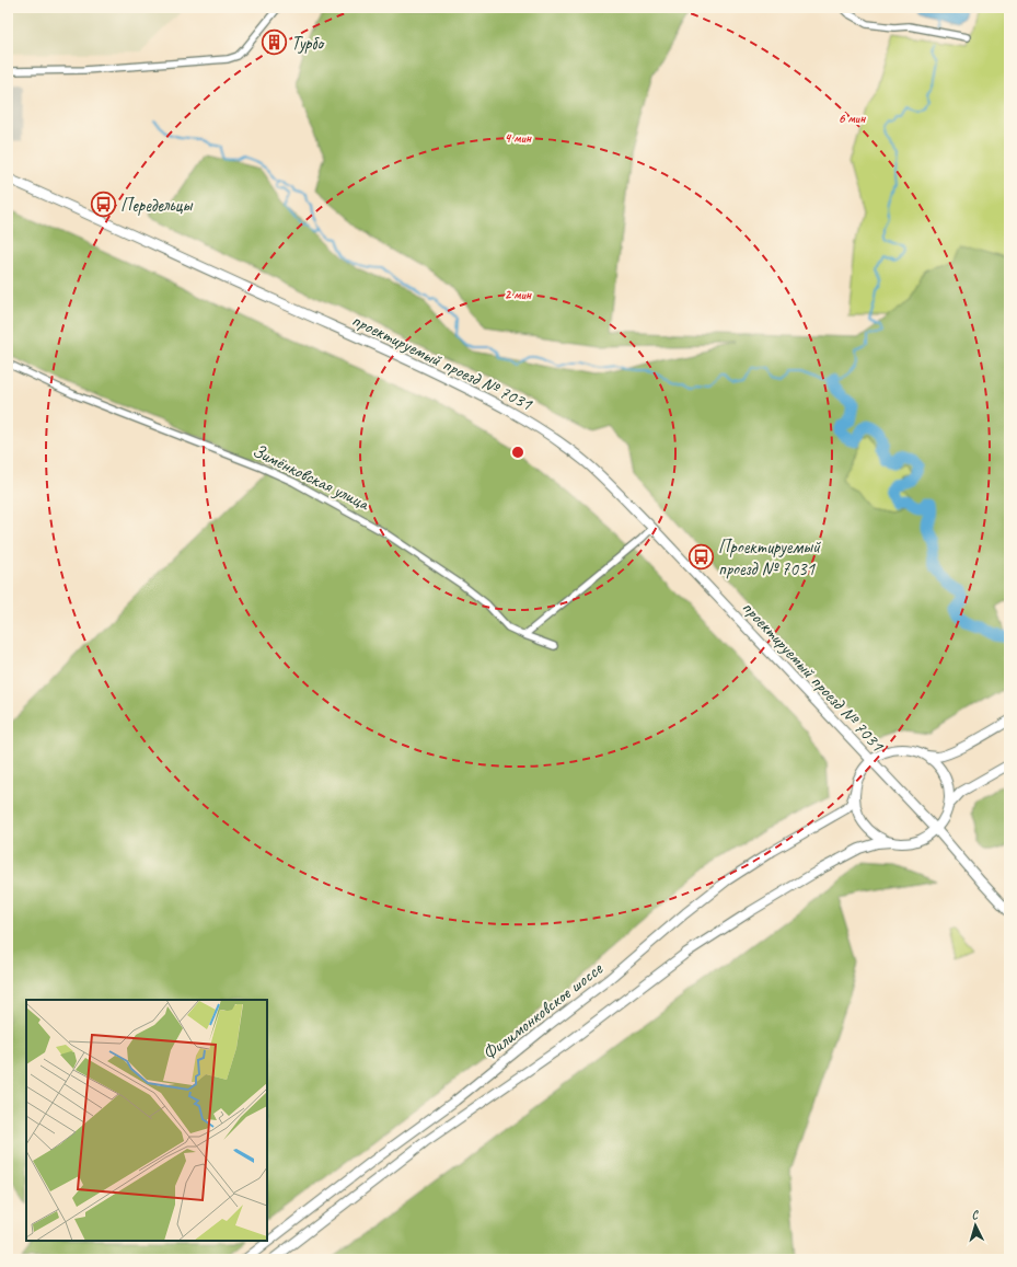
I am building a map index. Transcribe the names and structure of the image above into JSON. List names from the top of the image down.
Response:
{
  "streets": {
    "main road": ["проектируемый проезд № 7031", "Филимонковское шоссе"],
    "street": ["Зимёнковская улица"]
  },
  "crossings": [
    ["проектируемый проезд № 7031", "Филимонковское шоссе"]
  ],
  "places": {
    "building": ["Турбо"],
    "bus stop": ["Передельцы", "Проектируемый проезд № 7031"]
  },
  "north": "top",
  "rings": ["6 мин", "4 мин", "2 мин"]
}
